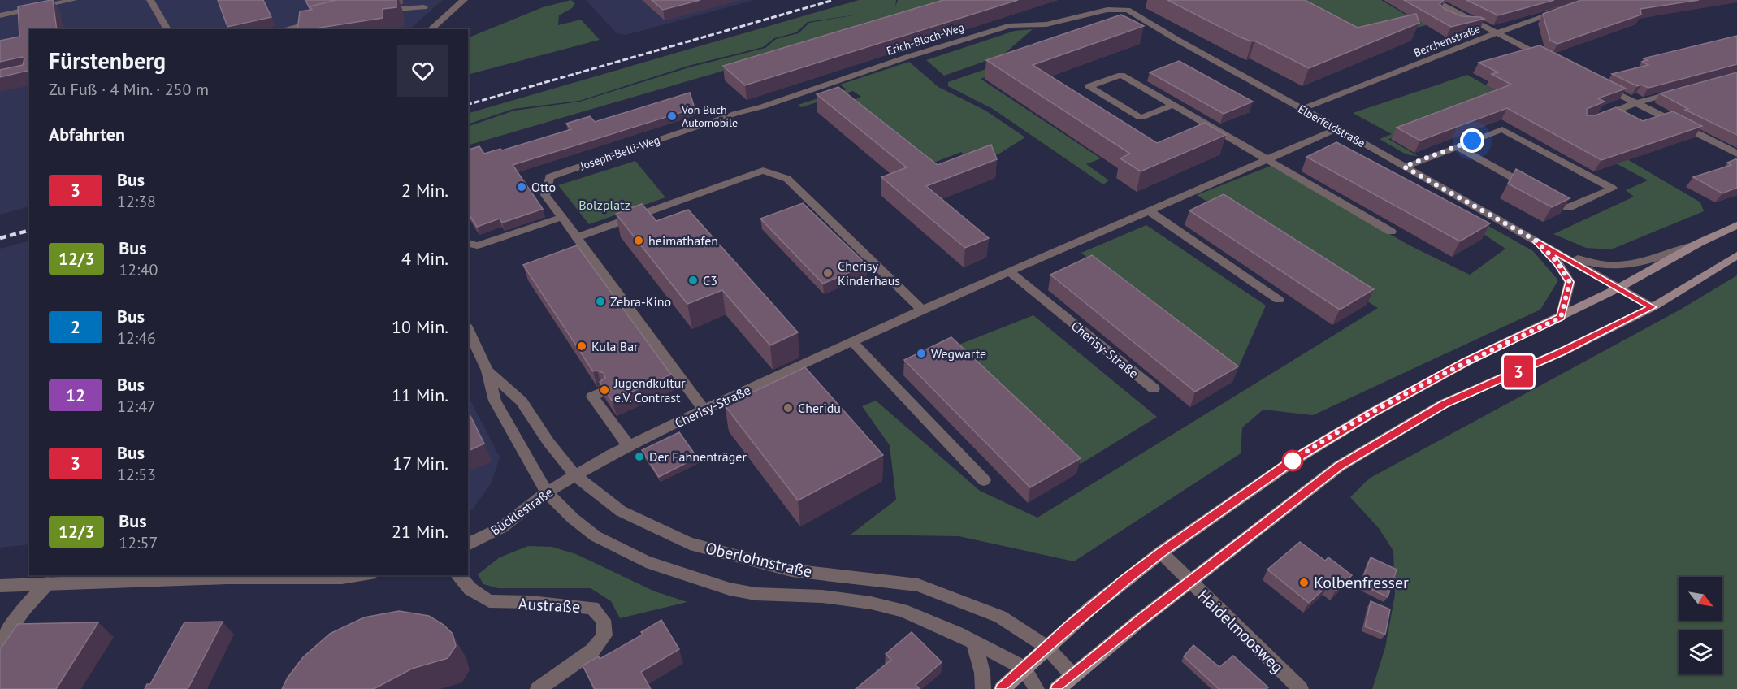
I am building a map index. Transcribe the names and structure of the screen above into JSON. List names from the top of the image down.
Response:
{
  "streets": {
    "street": [
      "Erich-Bloch-Weg",
      "Berchenstraße",
      "Elberfeldstraße",
      "Joseph-Belli-Weg",
      "Cherisy-Straße",
      "Bücklestraße",
      "Oberlohnstraße",
      "Austraße",
      "Haidelmoosweg"
    ]
  },
  "crossings": [
    ["Erich-Bloch-Weg", "Elberfeldstraße"],
    ["Erich-Bloch-Weg", "Joseph-Belli-Weg"],
    ["Berchenstraße", "Elberfeldstraße"],
    ["Elberfeldstraße", "Cherisy-Straße"],
    ["Joseph-Belli-Weg", "Cherisy-Straße"],
    ["Cherisy-Straße", "Bücklestraße"],
    ["Cherisy-Straße", "Oberlohnstraße"],
    ["Bücklestraße", "Oberlohnstraße"]
  ],
  "parks": ["Bolzplatz"],
  "places": [
    "Von Buch Automobile",
    "Otto",
    "heimathafen",
    "Cherisy Kinderhaus",
    "C3",
    "Zebra-Kino",
    "Kula Bar",
    "Wegwarte",
    "Jugendkultur e.V. Contrast",
    "Cheridu",
    "Der Fahnenträger",
    "Kolbenfresser"
  ],
  "lines": ["bus line 3"],
  "north": "bottom right",
  "page": {
    "on_map": "3",
    "heading": [
      ["Fürstenberg", "Zu Fuß · 4 Min. · 250 m"],
      "Abfahrten"
    ],
    "list": [
      {
        "mark": "3",
        "name": "Bus",
        "note": "12:38",
        "value": "2 Min."
      },
      {
        "mark": "12/3",
        "name": "Bus",
        "note": "12:40",
        "value": "4 Min."
      },
      {
        "mark": "2",
        "name": "Bus",
        "note": "12:46",
        "value": "10 Min."
      },
      {
        "mark": "12",
        "name": "Bus",
        "note": "12:47",
        "value": "11 Min."
      },
      {
        "mark": "3",
        "name": "Bus",
        "note": "12:53",
        "value": "17 Min."
      },
      {
        "mark": "12/3",
        "name": "Bus",
        "note": "12:57",
        "value": "21 Min."
      }
    ]
  }
}
